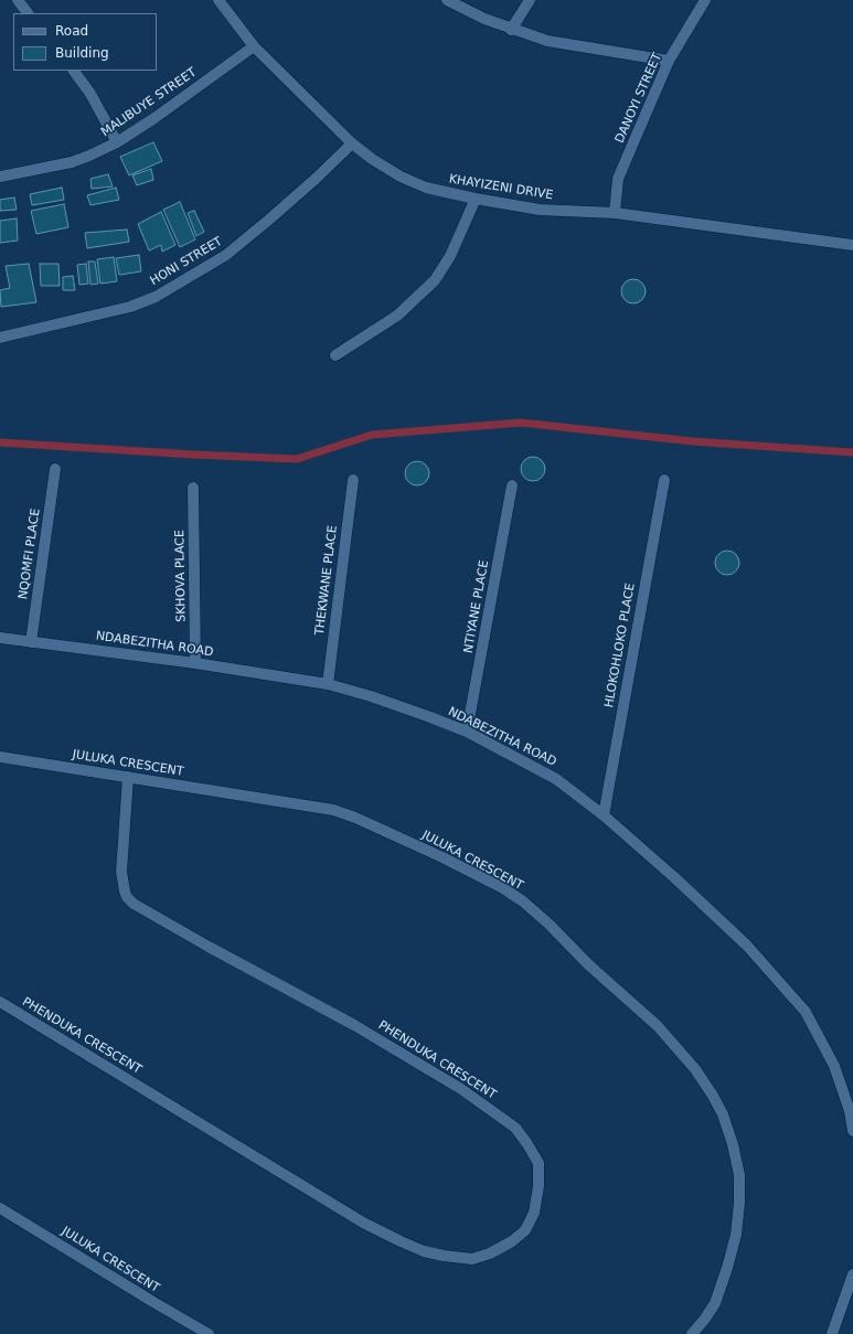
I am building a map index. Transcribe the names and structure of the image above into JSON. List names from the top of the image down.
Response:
{
  "streets": {
    "street": [
      "DANOYI STREET",
      "MALIBUYE STREET",
      "KHAYIZENI DRIVE",
      "HONI STREET",
      "NQOMFI PLACE",
      "SKHOVA PLACE",
      "THEKWANE PLACE",
      "NTIYANE PLACE",
      "NDABEZITHA ROAD",
      "HLOKOHLOKO PLACE",
      "JULUKA CRESCENT",
      "PHENDUKA CRESCENT"
    ]
  },
  "crossings": [
    ["DANOYI STREET", "KHAYIZENI DRIVE"],
    ["MALIBUYE STREET", "KHAYIZENI DRIVE"],
    ["KHAYIZENI DRIVE", "HONI STREET"],
    ["NQOMFI PLACE", "NDABEZITHA ROAD"],
    ["SKHOVA PLACE", "NDABEZITHA ROAD"],
    ["THEKWANE PLACE", "NDABEZITHA ROAD"],
    ["NTIYANE PLACE", "NDABEZITHA ROAD"],
    ["NDABEZITHA ROAD", "HLOKOHLOKO PLACE"],
    ["JULUKA CRESCENT", "PHENDUKA CRESCENT"]
  ],
  "legend": ["Road", "Building"]
}
